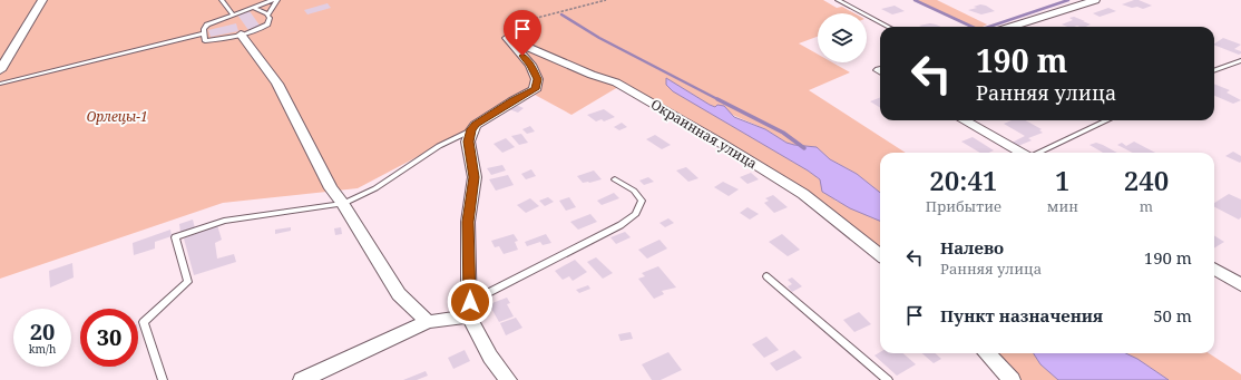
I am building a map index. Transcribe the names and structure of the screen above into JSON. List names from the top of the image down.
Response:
{
  "streets": {
    "street": ["Окраинная улица"]
  },
  "parks": ["Орлецы-1"],
  "page": {
    "turn": ["190 m", "Ранняя улица"],
    "eta": [
      "20:41",
      "Прибытие",
      "1",
      "мин",
      "240",
      "m"
    ],
    "list": [
      {
        "name": "Налево",
        "note": "Ранняя улица",
        "value": "190 m"
      },
      {
        "name": "Пункт назначения",
        "value": "50 m"
      }
    ],
    "speed": "20 km/h",
    "limit": "30"
  }
}
